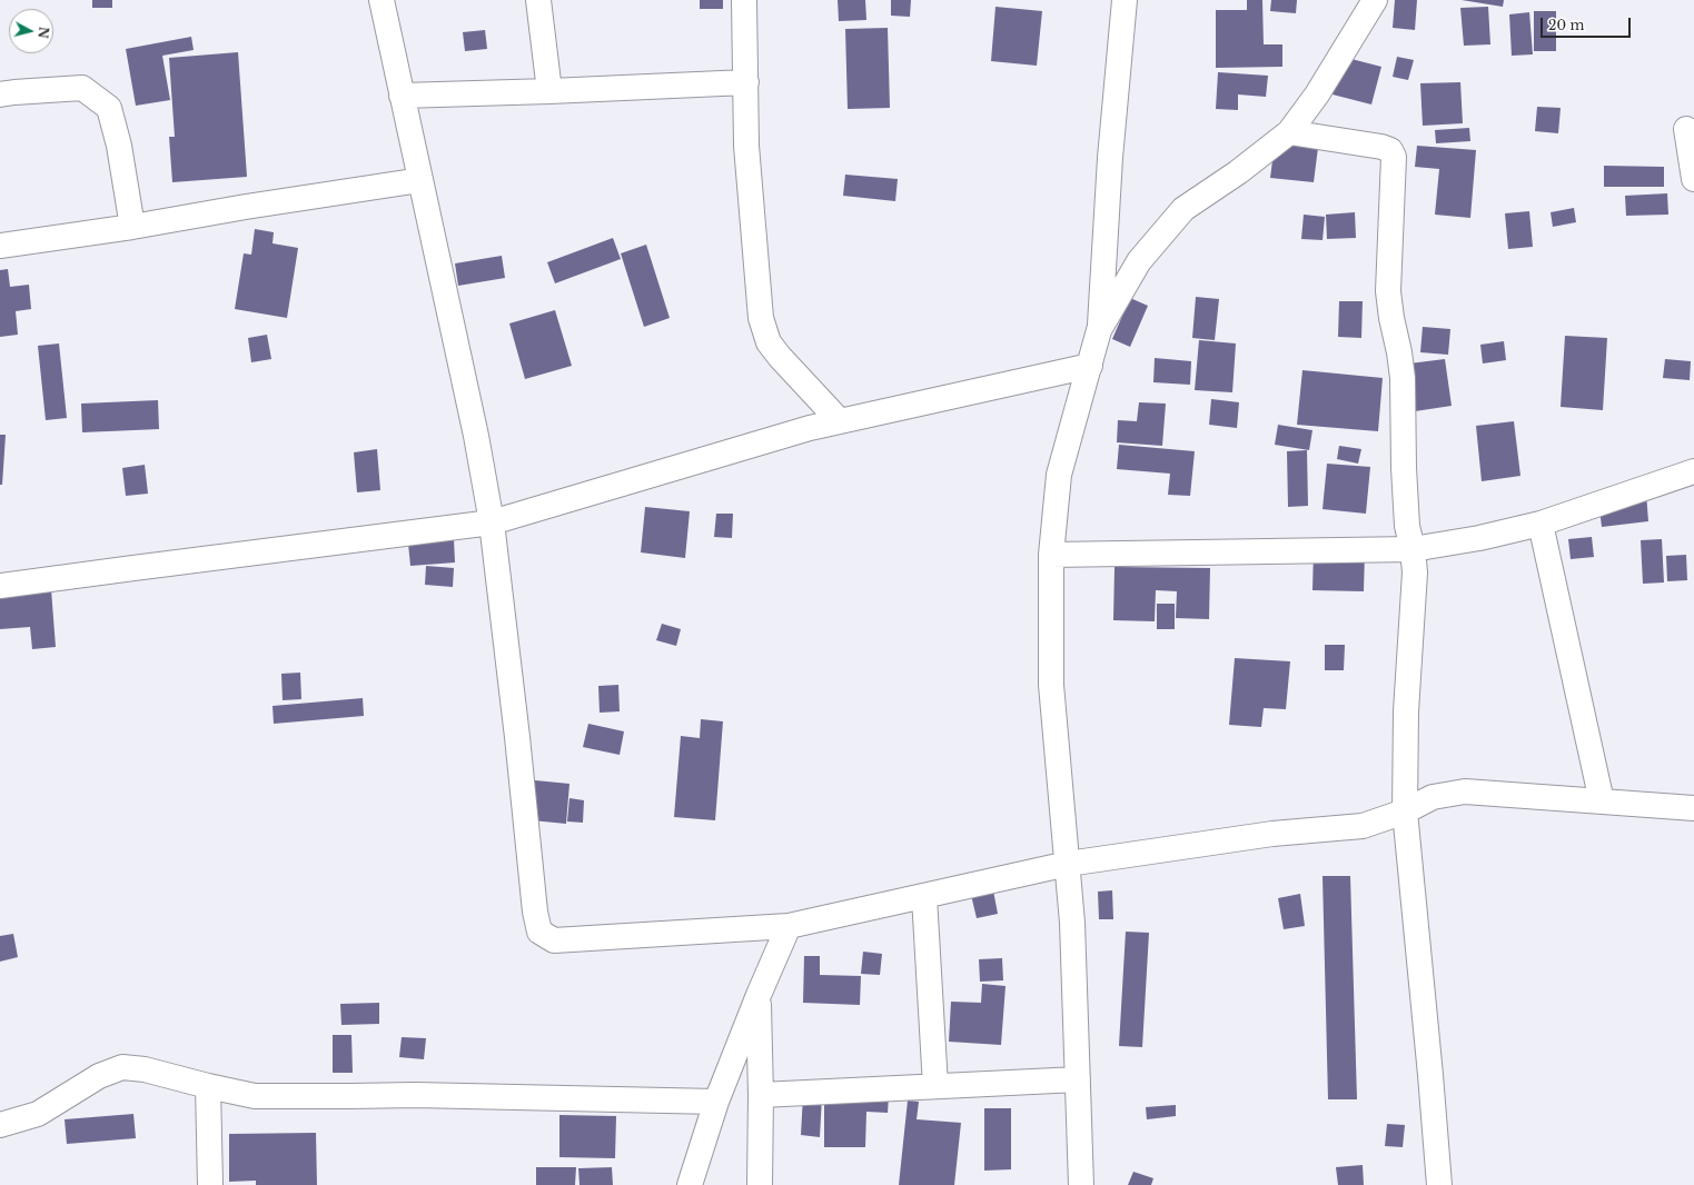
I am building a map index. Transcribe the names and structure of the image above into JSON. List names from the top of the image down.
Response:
{
  "scale_bar": "20 m",
  "north": "right"
}
